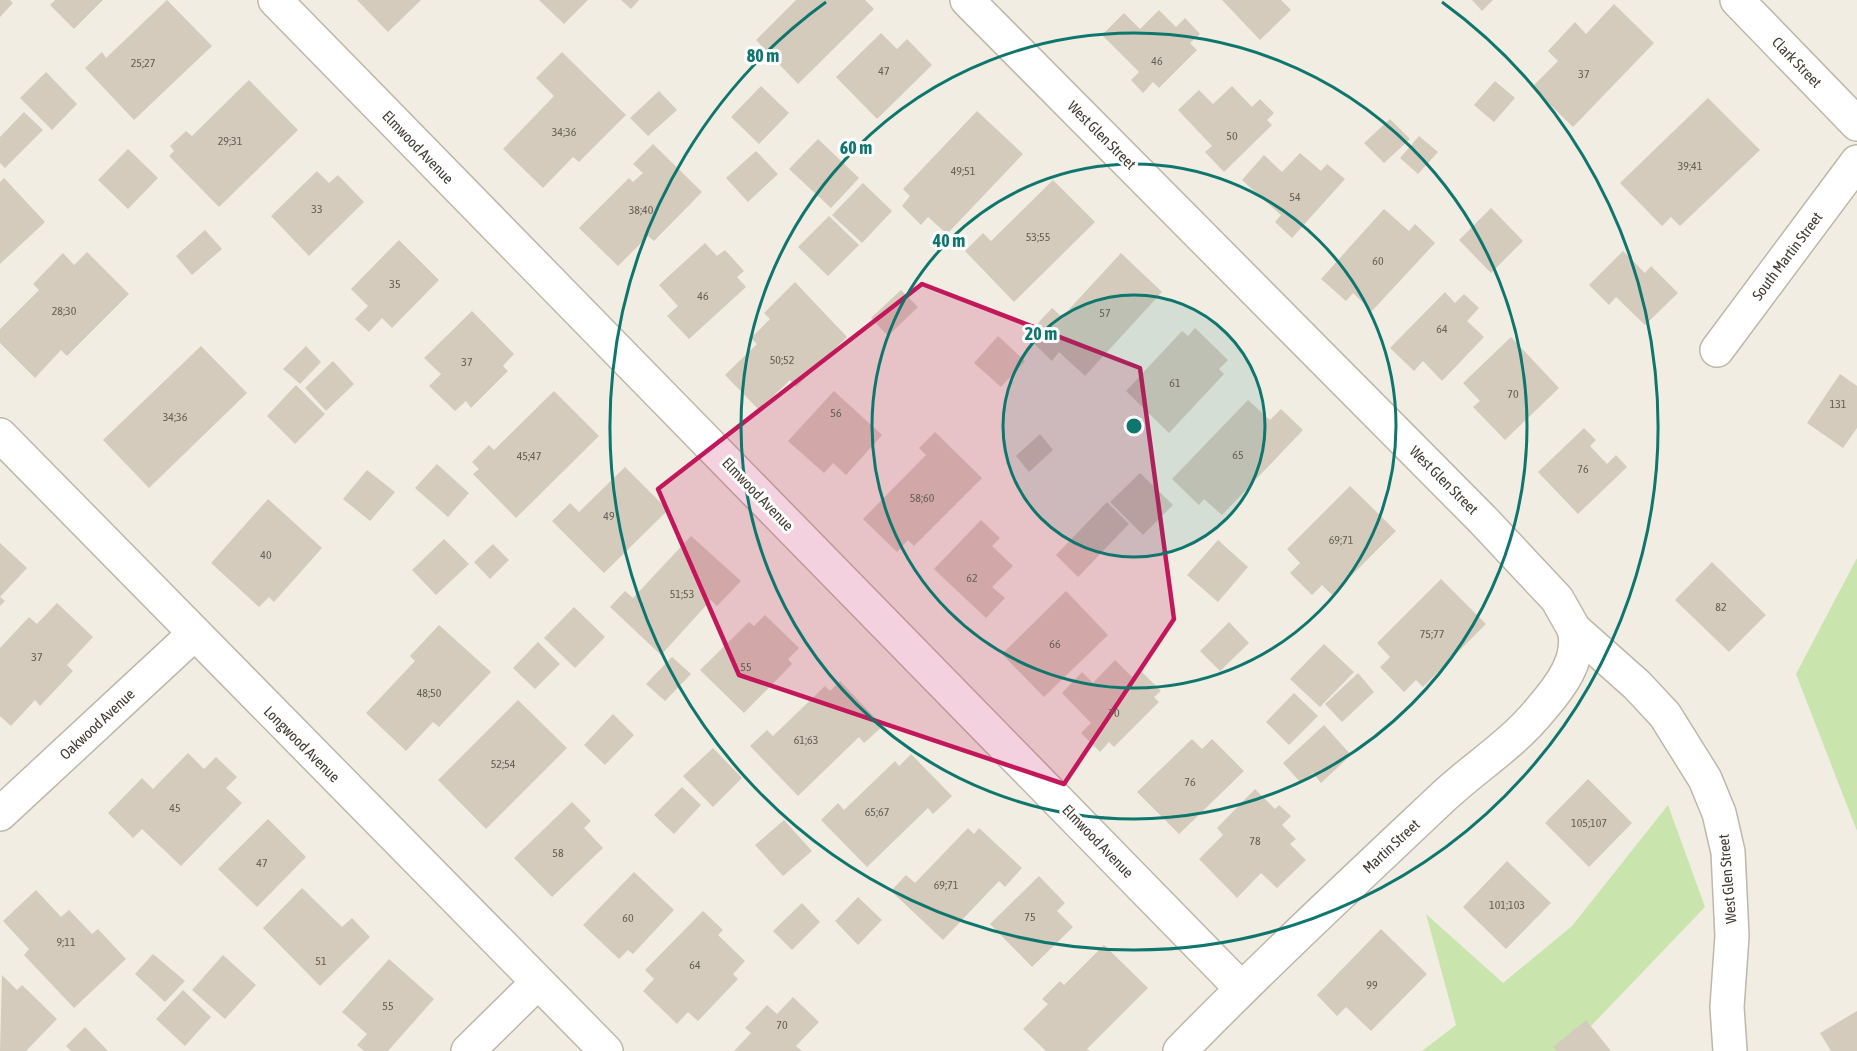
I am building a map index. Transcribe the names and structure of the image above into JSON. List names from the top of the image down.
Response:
{
  "streets": {
    "street": [
      "Clark Street",
      "West Glen Street",
      "Elmwood Avenue",
      "South Martin Street",
      "Oakwood Avenue",
      "Longwood Avenue",
      "Martin Street"
    ]
  },
  "crossings": [
    ["West Glen Street", "Martin Street"],
    ["Elmwood Avenue", "Martin Street"],
    ["Oakwood Avenue", "Longwood Avenue"]
  ],
  "house_numbers": [
    "46",
    "25;27",
    "47",
    "37",
    "34;36",
    "50",
    "29;31",
    "39;41",
    "49;51",
    "54",
    "33",
    "38;40",
    "53;55",
    "60",
    "35",
    "46",
    "28;30",
    "57",
    "64",
    "50;52",
    "37",
    "61",
    "70",
    "131",
    "56",
    "34;36",
    "65",
    "45;47",
    "76",
    "58;60",
    "49",
    "69;71",
    "40",
    "62",
    "51;53",
    "82",
    "75;77",
    "66",
    "37",
    "55",
    "48;50",
    "70",
    "61;63",
    "52;54",
    "76",
    "45",
    "65;67",
    "105;107",
    "78",
    "58",
    "47",
    "69;71",
    "101;103",
    "75",
    "60",
    "9;11",
    "51",
    "64",
    "99",
    "55",
    "70"
  ],
  "rings": [
    "80 m",
    "60 m",
    "40 m",
    "20 m"
  ]
}
